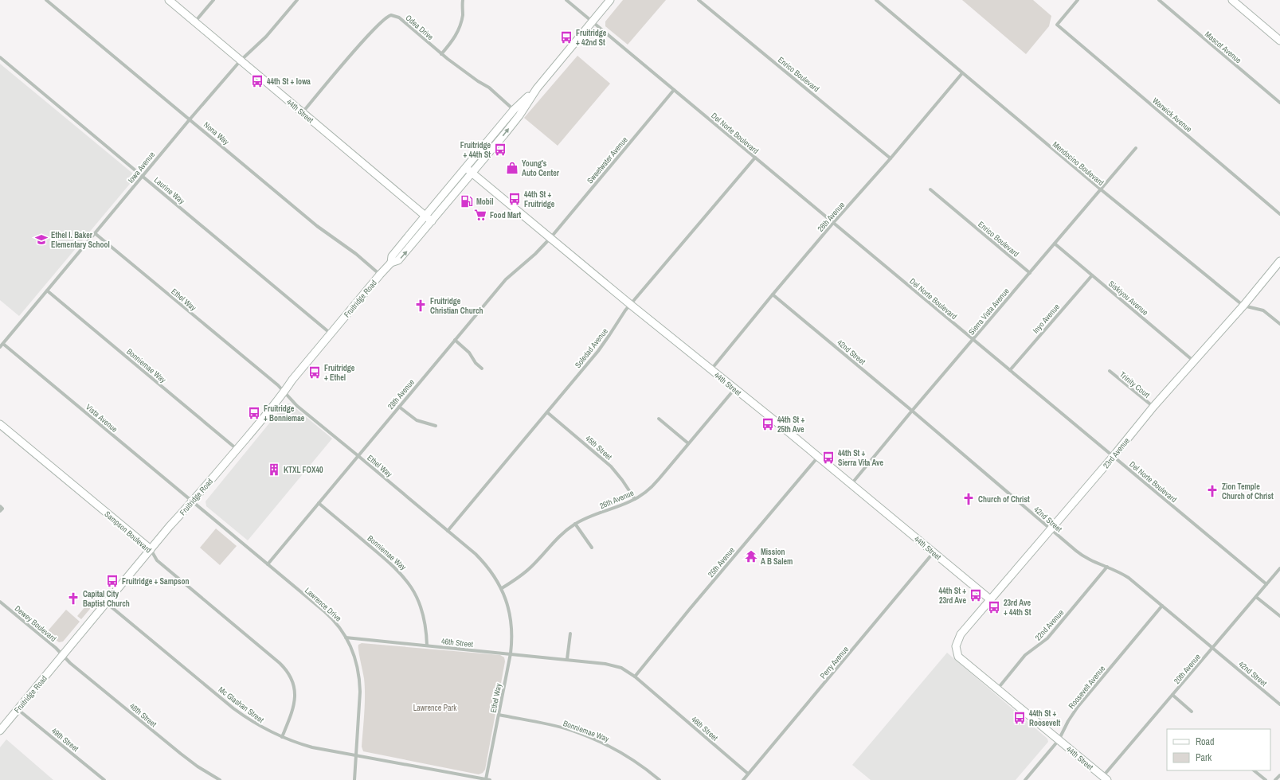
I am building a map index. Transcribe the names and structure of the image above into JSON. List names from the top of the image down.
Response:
{
  "streets": {
    "street": [
      "Odea Drive",
      "Mascot Avenue",
      "Enrico Boulevard",
      "44th Street",
      "Warwick Avenue",
      "Nona Way",
      "Del Norte Boulevard",
      "Sweetwater Avenue",
      "Mendocino Boulevard",
      "Iowa Avenue",
      "Laurine Way",
      "26th Avenue",
      "Siskiyou Avenue",
      "Fruitridge Road",
      "Ethel Way",
      "Sierra Vista Avenue",
      "Inyo Avenue",
      "Soledad Avenue",
      "42nd Street",
      "Bonniemae Way",
      "Trinity Court",
      "28th Avenue",
      "Vista Avenue",
      "45th Street",
      "23rd Avenue",
      "Sampson Boulevard",
      "25th Avenue",
      "Lawrence Drive",
      "Dewey Boulevard",
      "22nd Avenue",
      "46th Street",
      "Perry Avenue",
      "20th Avenue",
      "Roosevelt Avenue",
      "Mc Glashan Street",
      "48th Street",
      "49th Street"
    ]
  },
  "crossings": [
    ["Odea Drive", "44th Street"],
    ["Odea Drive", "Fruitridge Road"],
    ["Enrico Boulevard", "26th Avenue"],
    ["Enrico Boulevard", "Sierra Vista Avenue"],
    ["44th Street", "Sweetwater Avenue"],
    ["44th Street", "Iowa Avenue"],
    ["44th Street", "26th Avenue"],
    ["44th Street", "Fruitridge Road"],
    ["44th Street", "Sierra Vista Avenue"],
    ["44th Street", "Soledad Avenue"],
    ["44th Street", "28th Avenue"],
    ["44th Street", "23rd Avenue"],
    ["44th Street", "25th Avenue"],
    ["44th Street", "22nd Avenue"],
    ["44th Street", "Perry Avenue"],
    ["44th Street", "20th Avenue"],
    ["44th Street", "Roosevelt Avenue"],
    ["Nona Way", "Iowa Avenue"],
    ["Nona Way", "Fruitridge Road"],
    ["Del Norte Boulevard", "Sweetwater Avenue"],
    ["Del Norte Boulevard", "26th Avenue"],
    ["Del Norte Boulevard", "Fruitridge Road"],
    ["Del Norte Boulevard", "Sierra Vista Avenue"],
    ["Del Norte Boulevard", "Inyo Avenue"],
    ["Del Norte Boulevard", "Soledad Avenue"],
    ["Del Norte Boulevard", "23rd Avenue"],
    ["Del Norte Boulevard", "20th Avenue"],
    ["Sweetwater Avenue", "28th Avenue"],
    ["Mendocino Boulevard", "26th Avenue"],
    ["Mendocino Boulevard", "Sierra Vista Avenue"],
    ["Mendocino Boulevard", "23rd Avenue"],
    ["Iowa Avenue", "Laurine Way"],
    ["Iowa Avenue", "Ethel Way"],
    ["Iowa Avenue", "Bonniemae Way"],
    ["Iowa Avenue", "Vista Avenue"],
    ["Laurine Way", "Fruitridge Road"],
    ["26th Avenue", "Ethel Way"],
    ["26th Avenue", "42nd Street"],
    ["26th Avenue", "45th Street"],
    ["Siskiyou Avenue", "Sierra Vista Avenue"],
    ["Siskiyou Avenue", "Inyo Avenue"],
    ["Siskiyou Avenue", "23rd Avenue"],
    ["Fruitridge Road", "Ethel Way"],
    ["Fruitridge Road", "Bonniemae Way"],
    ["Fruitridge Road", "Vista Avenue"],
    ["Fruitridge Road", "Sampson Boulevard"],
    ["Fruitridge Road", "Lawrence Drive"],
    ["Fruitridge Road", "Dewey Boulevard"],
    ["Fruitridge Road", "Mc Glashan Street"],
    ["Fruitridge Road", "48th Street"],
    ["Fruitridge Road", "49th Street"],
    ["Ethel Way", "Soledad Avenue"],
    ["Ethel Way", "Bonniemae Way"],
    ["Ethel Way", "28th Avenue"],
    ["Ethel Way", "46th Street"],
    ["Ethel Way", "Mc Glashan Street"],
    ["Sierra Vista Avenue", "42nd Street"],
    ["Soledad Avenue", "45th Street"],
    ["42nd Street", "23rd Avenue"],
    ["42nd Street", "22nd Avenue"],
    ["42nd Street", "20th Avenue"],
    ["42nd Street", "Roosevelt Avenue"],
    ["Bonniemae Way", "28th Avenue"],
    ["Bonniemae Way", "46th Street"],
    ["Trinity Court", "23rd Avenue"],
    ["28th Avenue", "Lawrence Drive"],
    ["Vista Avenue", "Lawrence Drive"],
    ["Sampson Boulevard", "Mc Glashan Street"],
    ["25th Avenue", "46th Street"],
    ["Lawrence Drive", "46th Street"],
    ["Lawrence Drive", "Mc Glashan Street"],
    ["Dewey Boulevard", "48th Street"],
    ["46th Street", "Perry Avenue"]
  ],
  "parks": ["Lawrence Park"],
  "places": {
    "bus stop": [
      "Fruitridge + 42nd St",
      "44th St + Iowa",
      "Fruitridge + 44th St",
      "44th St + Fruitridge",
      "Fruitridge + Ethel",
      "Fruitridge + Bonniemae",
      "44th St + 25th Ave",
      "44th St + Sierra Vita Ave",
      "Fruitridge + Sampson",
      "44th St + 23rd Ave",
      "23rd Ave + 44th St",
      "44th St + Roosevelt"
    ],
    "shop": ["Young's Auto Center"],
    "fuel station": ["Mobil"],
    "supermarket": ["Food Mart"],
    "school or university": ["Ethel I. Baker Elementary School"],
    "church": [
      "Fruitridge Christian Church",
      "Zion Temple Church of Christ",
      "Church of Christ",
      "Capital City Baptist Church"
    ],
    "building": ["KTXL FOX40"],
    "temple": ["Mission A B Salem"]
  },
  "legend": ["Road", "Park"]
}
